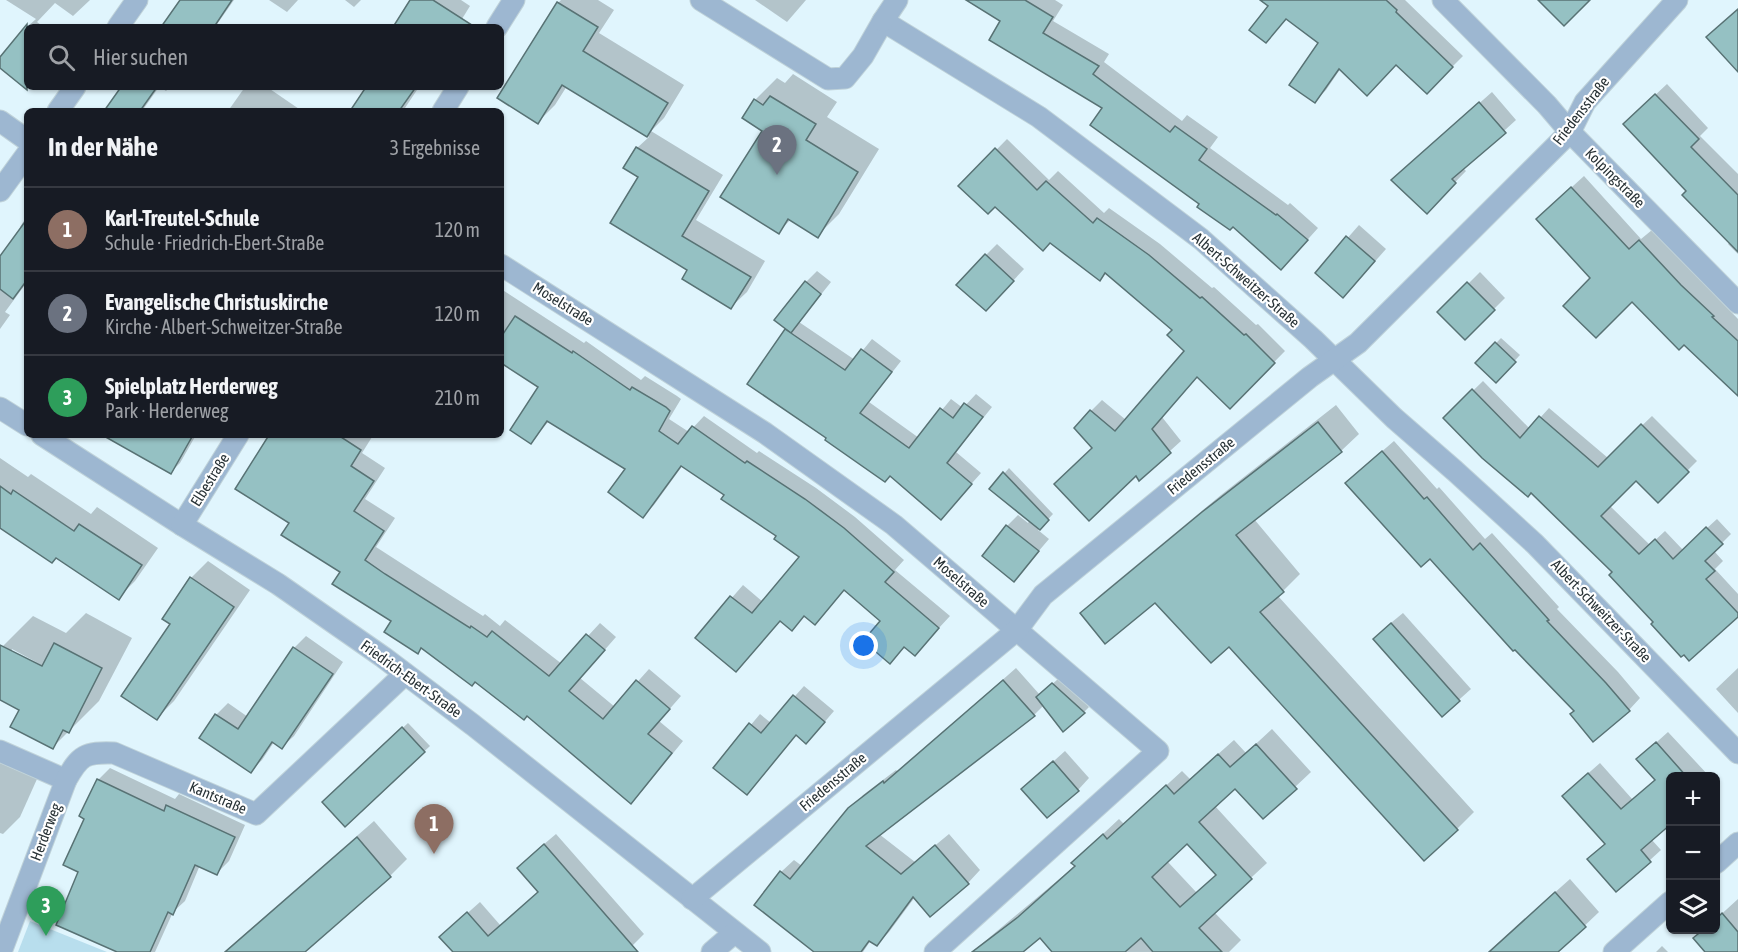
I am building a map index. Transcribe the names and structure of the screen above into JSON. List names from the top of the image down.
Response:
{
  "streets": {
    "street": [
      "Friedensstraße",
      "Kolpingstraße",
      "Albert-Schweitzer-Straße",
      "Moselstraße",
      "Elbestraße",
      "Friedrich-Ebert-Straße",
      "Kantstraße",
      "Herderweg"
    ]
  },
  "crossings": [
    ["Friedensstraße", "Kolpingstraße"],
    ["Friedensstraße", "Albert-Schweitzer-Straße"],
    ["Friedensstraße", "Moselstraße"],
    ["Friedensstraße", "Friedrich-Ebert-Straße"],
    ["Elbestraße", "Friedrich-Ebert-Straße"],
    ["Friedrich-Ebert-Straße", "Kantstraße"],
    ["Kantstraße", "Herderweg"]
  ],
  "page": {
    "search": "Hier suchen",
    "heading": ["In der Nähe", "3 Ergebnisse"],
    "pins": ["2", "1", "3"],
    "list": [
      {
        "mark": "1",
        "name": "Karl-Treutel-Schule",
        "note": "Schule · Friedrich-Ebert-Straße",
        "value": "120 m"
      },
      {
        "mark": "2",
        "name": "Evangelische Christuskirche",
        "note": "Kirche · Albert-Schweitzer-Straße",
        "value": "120 m"
      },
      {
        "mark": "3",
        "name": "Spielplatz Herderweg",
        "note": "Park · Herderweg",
        "value": "210 m"
      }
    ],
    "map_buttons": ["+", "−"]
  }
}
